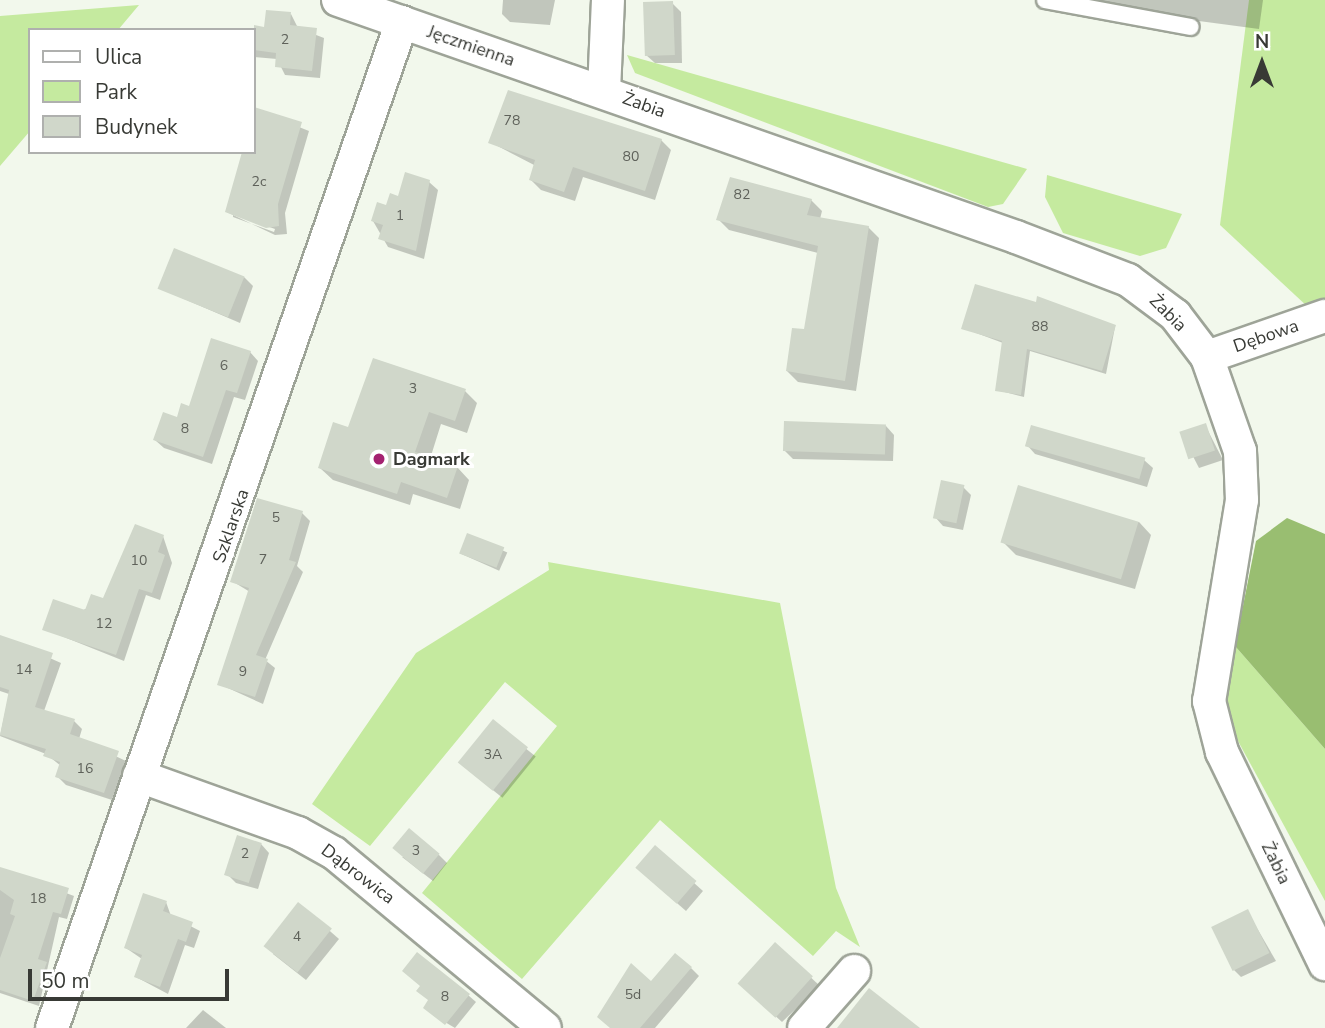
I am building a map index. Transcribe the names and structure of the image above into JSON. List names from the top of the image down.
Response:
{
  "streets": {
    "street": [
      "Jęczmienna",
      "Żabia",
      "Dębowa",
      "Szklarska",
      "Dąbrowica"
    ]
  },
  "crossings": [
    ["Jęczmienna", "Żabia"],
    ["Jęczmienna", "Szklarska"],
    ["Żabia", "Dębowa"],
    ["Szklarska", "Dąbrowica"]
  ],
  "places": ["Dagmark"],
  "house_numbers": [
    "2",
    "78",
    "80",
    "2c",
    "82",
    "1",
    "88",
    "6",
    "3",
    "8",
    "5",
    "7",
    "10",
    "12",
    "14",
    "9",
    "3A",
    "16",
    "3",
    "2",
    "18",
    "4",
    "5d",
    "8"
  ],
  "legend": ["Ulica", "Park", "Budynek"],
  "scale_bar": "50 m",
  "north": "top"
}
